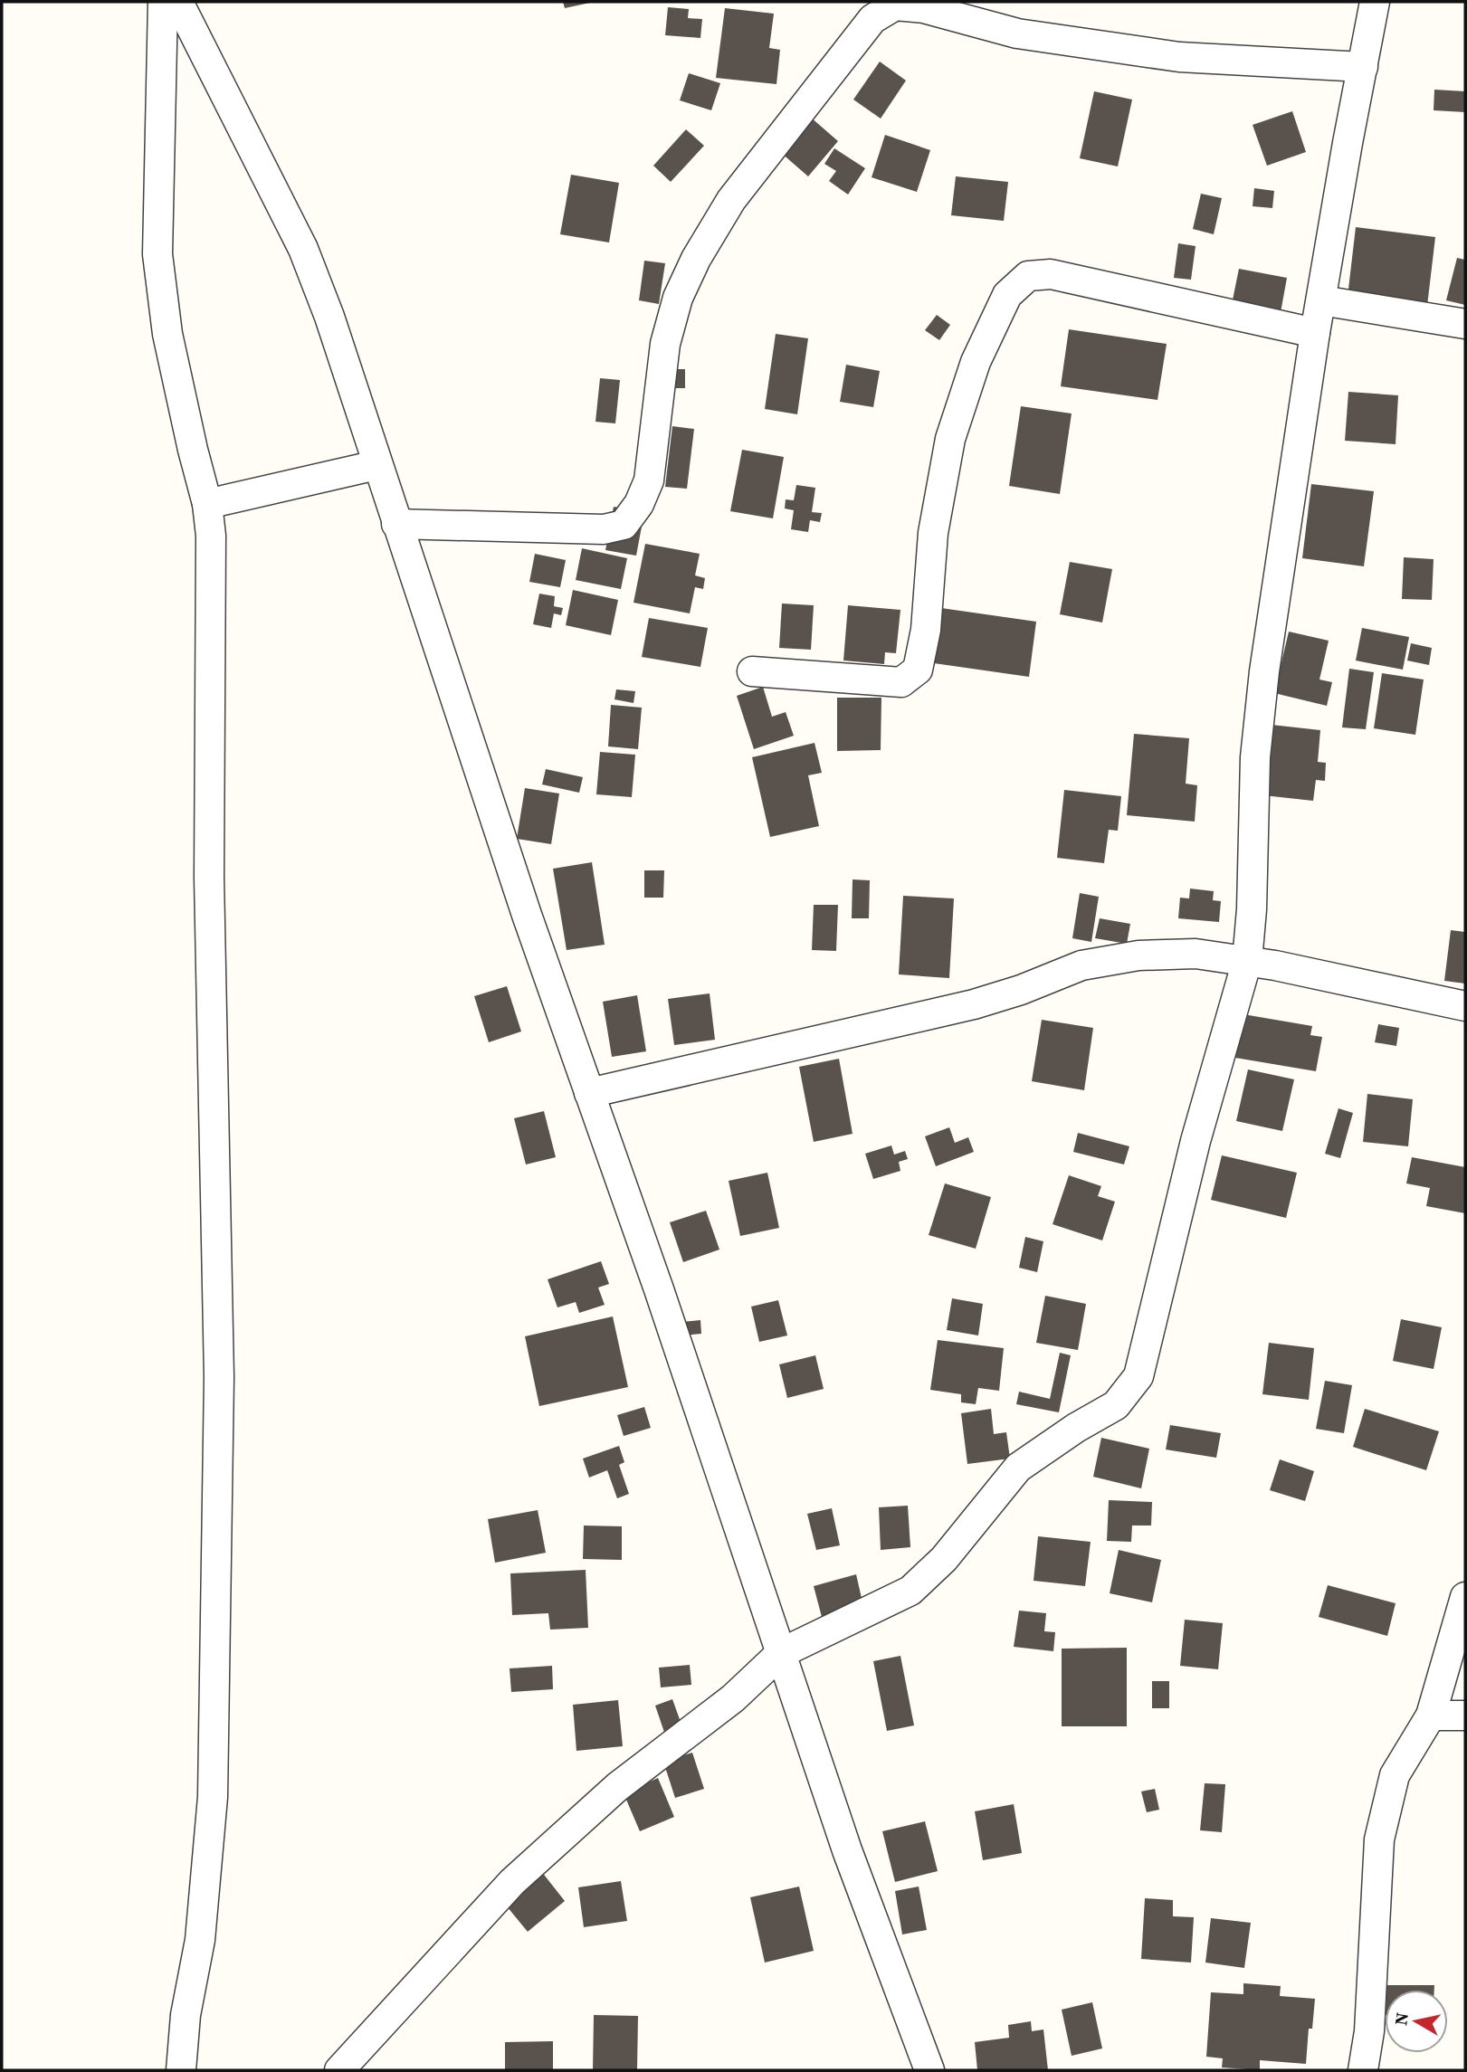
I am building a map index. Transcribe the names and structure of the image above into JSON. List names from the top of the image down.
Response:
{
  "north": "left"
}
